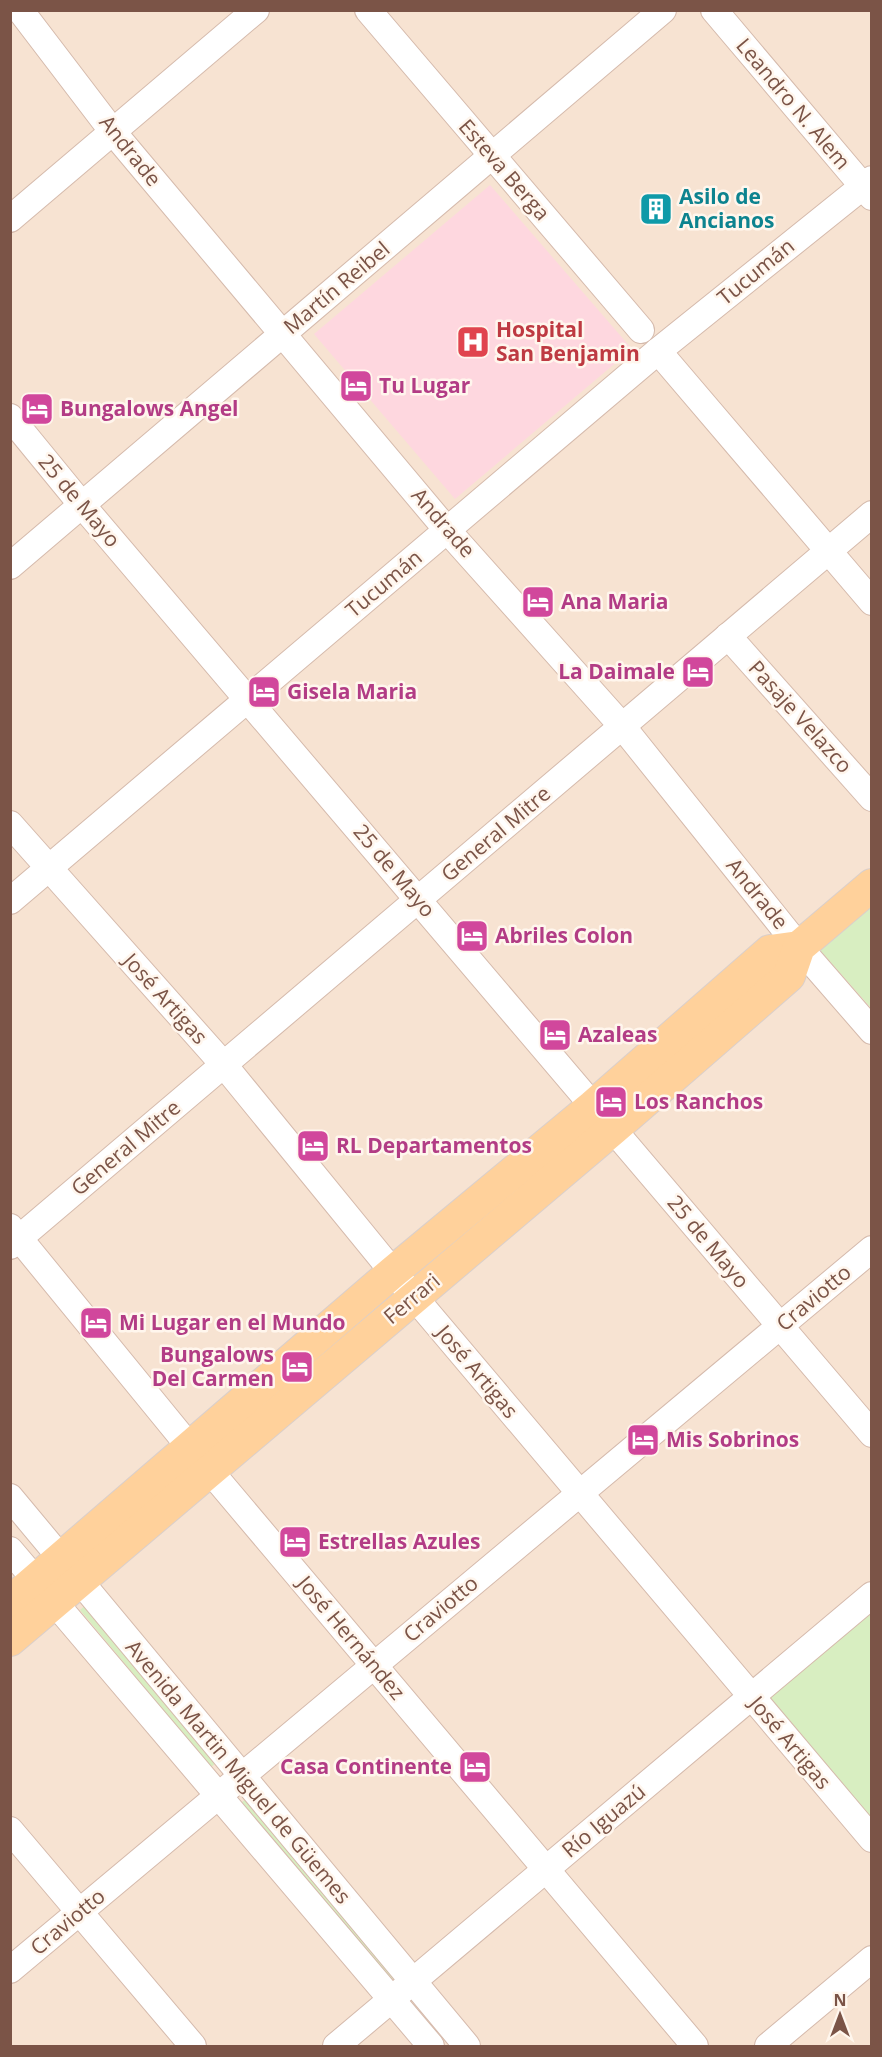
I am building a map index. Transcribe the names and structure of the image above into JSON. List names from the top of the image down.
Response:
{
  "streets": {
    "main road": ["Ferrari"],
    "street": [
      "Leandro N. Alem",
      "Andrade",
      "Esteva Berga",
      "Tucumán",
      "Martín Reibel",
      "25 de Mayo",
      "Pasaje Velazco",
      "General Mitre",
      "José Artigas",
      "Craviotto",
      "José Hernández",
      "Avenida Martin Miguel de Güemes",
      "Río Iguazú"
    ]
  },
  "crossings": [
    ["Leandro N. Alem", "Tucumán"],
    ["Andrade", "Tucumán"],
    ["Andrade", "Martín Reibel"],
    ["Andrade", "General Mitre"],
    ["Andrade", "Ferrari"],
    ["Esteva Berga", "Martín Reibel"],
    ["Tucumán", "25 de Mayo"],
    ["Tucumán", "José Artigas"],
    ["Martín Reibel", "25 de Mayo"],
    ["25 de Mayo", "General Mitre"],
    ["25 de Mayo", "Craviotto"],
    ["25 de Mayo", "Ferrari"],
    ["Pasaje Velazco", "General Mitre"],
    ["General Mitre", "José Artigas"],
    ["General Mitre", "José Hernández"],
    ["José Artigas", "Craviotto"],
    ["José Artigas", "Ferrari"],
    ["José Artigas", "Río Iguazú"],
    ["Craviotto", "José Hernández"],
    ["Craviotto", "Avenida Martin Miguel de Güemes"],
    ["Ferrari", "José Hernández"],
    ["Ferrari", "Avenida Martin Miguel de Güemes"],
    ["José Hernández", "Río Iguazú"],
    ["Avenida Martin Miguel de Güemes", "Río Iguazú"]
  ],
  "places": {
    "building": ["Asilo de Ancianos"],
    "hospital": ["Hospital San Benjamin"],
    "hotel": [
      "Tu Lugar",
      "Bungalows Angel",
      "Ana Maria",
      "La Daimale",
      "Gisela Maria",
      "Abriles Colon",
      "Azaleas",
      "Los Ranchos",
      "RL Departamentos",
      "Mi Lugar en el Mundo",
      "Bungalows Del Carmen",
      "Mis Sobrinos",
      "Estrellas Azules",
      "Casa Continente"
    ]
  },
  "north": "top"
}
